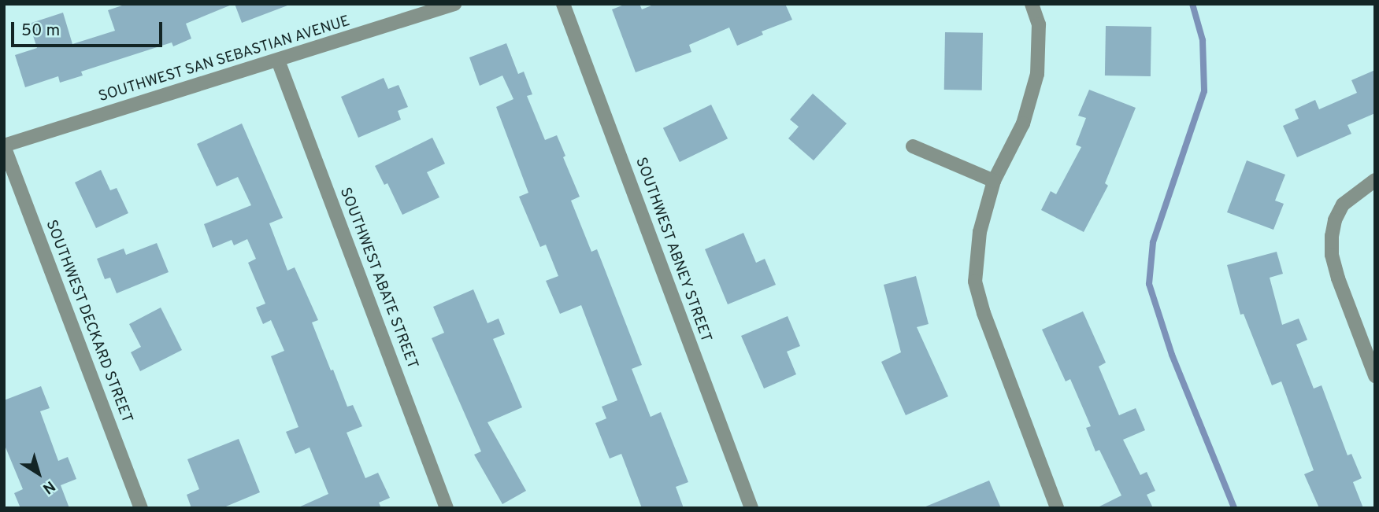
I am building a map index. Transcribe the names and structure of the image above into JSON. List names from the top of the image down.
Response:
{
  "streets": {
    "street": [
      "SOUTHWEST SAN SEBASTIAN AVENUE",
      "SOUTHWEST ABNEY STREET",
      "SOUTHWEST ABATE STREET",
      "SOUTHWEST DECKARD STREET"
    ]
  },
  "crossings": [
    ["SOUTHWEST SAN SEBASTIAN AVENUE", "SOUTHWEST ABATE STREET"],
    ["SOUTHWEST SAN SEBASTIAN AVENUE", "SOUTHWEST DECKARD STREET"]
  ],
  "scale_bar": "50 m",
  "north": "bottom right"
}
